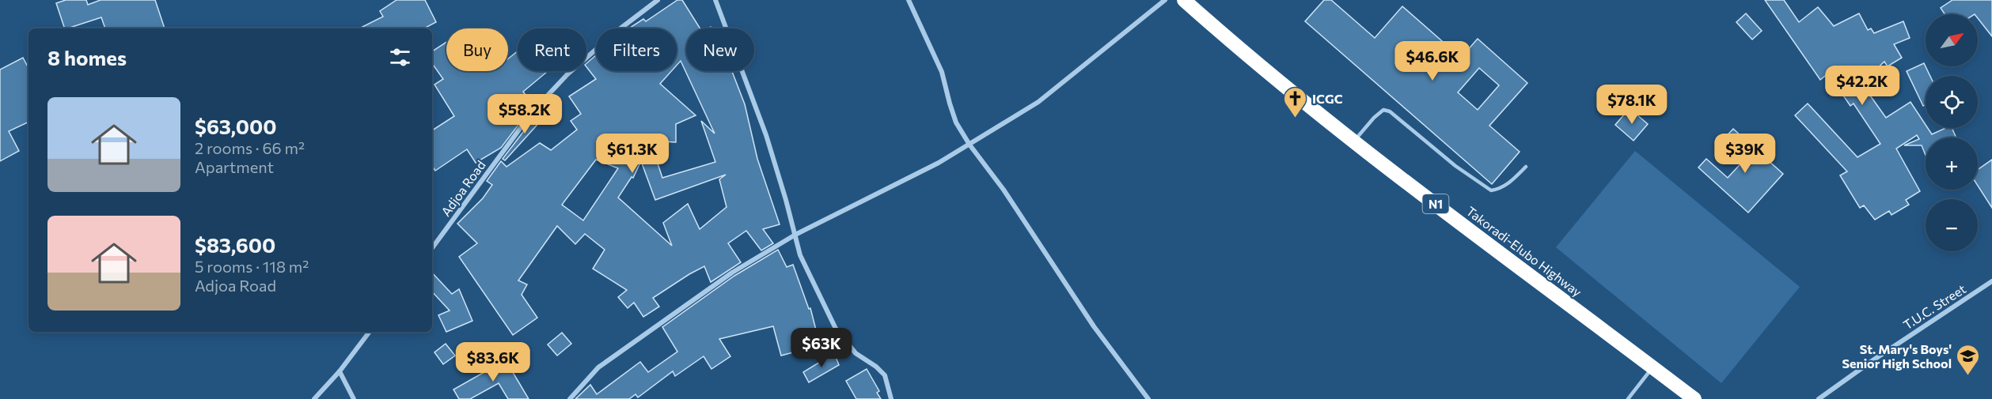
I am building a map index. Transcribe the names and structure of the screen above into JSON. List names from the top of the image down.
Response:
{
  "streets": {
    "highway": ["N1", "Takoradi-Elubo Highway"],
    "street": ["Adjoa Road", "T.U.C. Street"]
  },
  "places": {
    "church": ["ICGC"],
    "school or university": ["St. Mary's Boys' Senior High School"]
  },
  "north": "top right",
  "page": {
    "map_buttons": ["+", "−"],
    "chip": [
      "Buy",
      "Rent",
      "Filters",
      "New"
    ],
    "heading": "8 homes",
    "price": [
      "$46.6K",
      "$42.2K",
      "$78.1K",
      "$58.2K",
      "$61.3K",
      "$39K",
      "$63K",
      "$83.6K"
    ],
    "list": [
      {
        "name": "$63,000",
        "note": "2 rooms · 66 m² · Apartment"
      },
      {
        "name": "$83,600",
        "note": "5 rooms · 118 m² · Adjoa Road"
      }
    ]
  }
}
